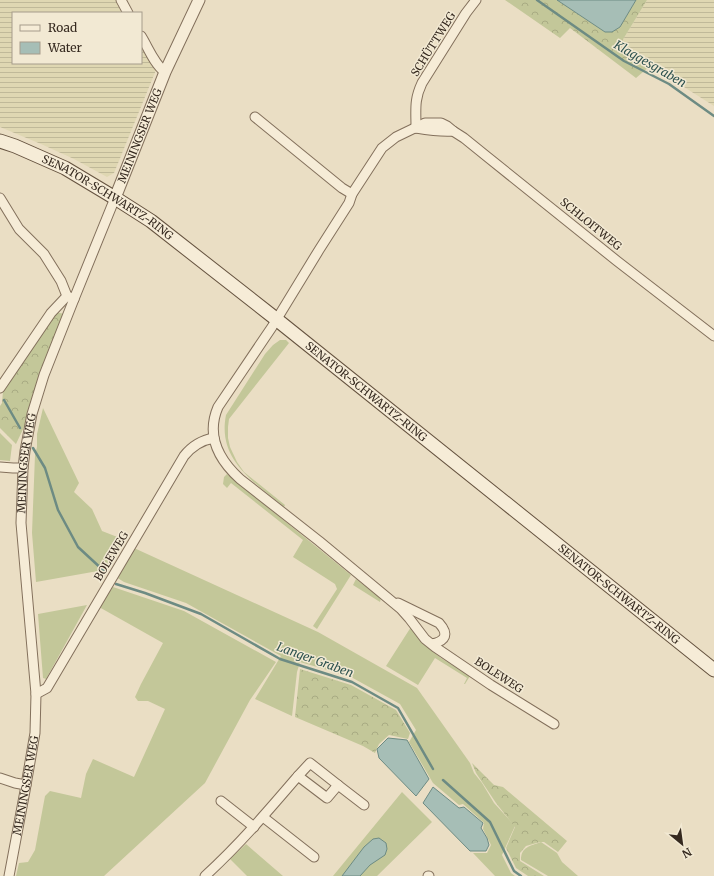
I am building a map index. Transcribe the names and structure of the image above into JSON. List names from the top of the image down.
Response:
{
  "streets": {
    "main road": ["SENATOR-SCHWARTZ-RING"],
    "street": [
      "SCHÜTTWEG",
      "MEININGSER WEG",
      "SCHLOITWEG",
      "BOLEWEG"
    ]
  },
  "crossings": [
    ["SCHÜTTWEG", "SCHLOITWEG"],
    ["MEININGSER WEG", "SENATOR-SCHWARTZ-RING"],
    ["MEININGSER WEG", "BOLEWEG"],
    ["SENATOR-SCHWARTZ-RING", "SCHLOITWEG"],
    ["SENATOR-SCHWARTZ-RING", "BOLEWEG"],
    ["SCHLOITWEG", "BOLEWEG"]
  ],
  "water": ["Klaggesgraben", "Langer Graben"],
  "legend": ["Road", "Water"],
  "north": "bottom right"
}
